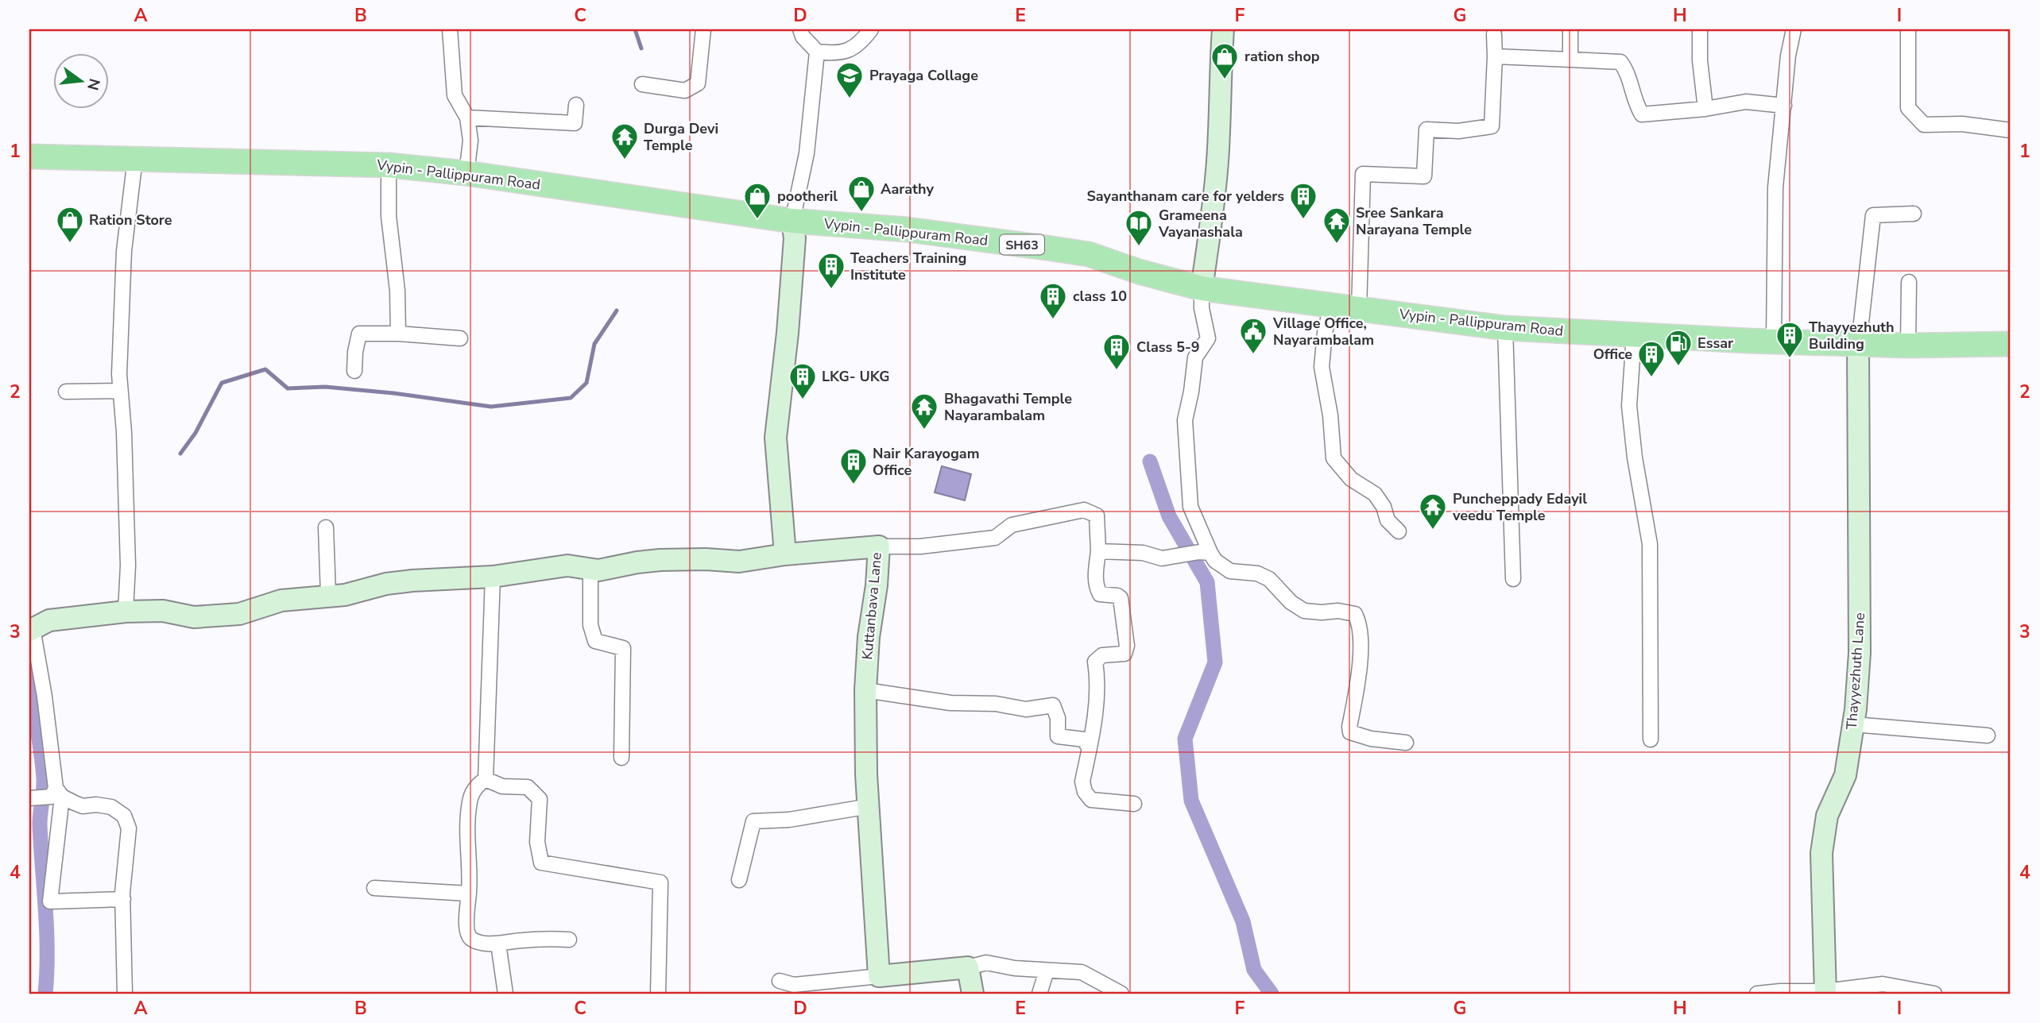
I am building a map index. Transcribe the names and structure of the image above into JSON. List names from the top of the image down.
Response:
{
  "streets": {
    "main road": ["Vypin - Pallippuram Road", "SH63"],
    "street": ["Kuttanbava Lane", "Thayyezhuth Lane"]
  },
  "crossings": [
    ["Vypin - Pallippuram Road", "Thayyezhuth Lane"]
  ],
  "places": {
    "shop": [
      "ration shop",
      "Aarathy",
      "pootheril",
      "Ration Store"
    ],
    "school or university": ["Prayaga Collage"],
    "temple": [
      "Durga Devi Temple",
      "Sree Sankara Narayana Temple",
      "Bhagavathi Temple Nayarambalam",
      "Puncheppady Edayil veedu Temple"
    ],
    "building": [
      "Sayanthanam care for yelders",
      "Teachers Training Institute",
      "class 10",
      "Thayyezhuth Building",
      "Class 5-9",
      "Office",
      "LKG- UKG",
      "Nair Karayogam Office"
    ],
    "library": ["Grameena Vayanashala"],
    "public building": ["Village Office, Nayarambalam"],
    "fuel station": ["Essar"]
  },
  "north": "right",
  "grid": {
    "columns": [
      "A",
      "B",
      "C",
      "D",
      "E",
      "F",
      "G",
      "H",
      "I"
    ],
    "rows": [
      "1",
      "2",
      "3",
      "4"
    ]
  }
}
